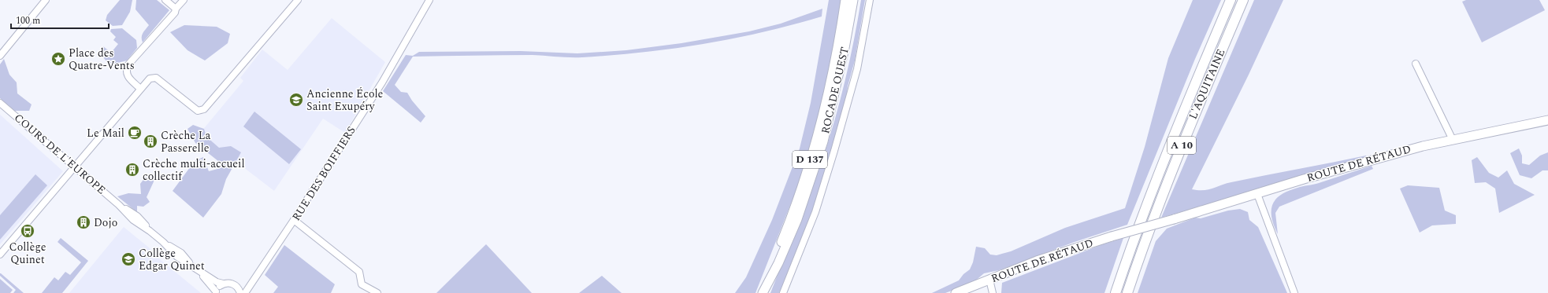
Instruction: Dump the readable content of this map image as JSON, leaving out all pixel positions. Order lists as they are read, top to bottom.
{
  "streets": {
    "highway": ["L'AQUITAINE", "A 10"],
    "main road": ["ROCADE OUEST", "D 137", "ROUTE DE RÉTAUD"],
    "street": ["COURS DE L'EUROPE", "RUE DES BOIFFIERS"]
  },
  "places": {
    "place": ["Place des Quatre-Vents"],
    "school or university": ["Ancienne École Saint Exupéry", "Collège Edgar Quinet"],
    "cafe": ["Le Mail"],
    "building": ["Crèche La Passerelle", "Crèche multi-accueil collectif", "Dojo"],
    "bus stop": ["Collège Quinet"]
  },
  "scale_bar": "100 m"
}
